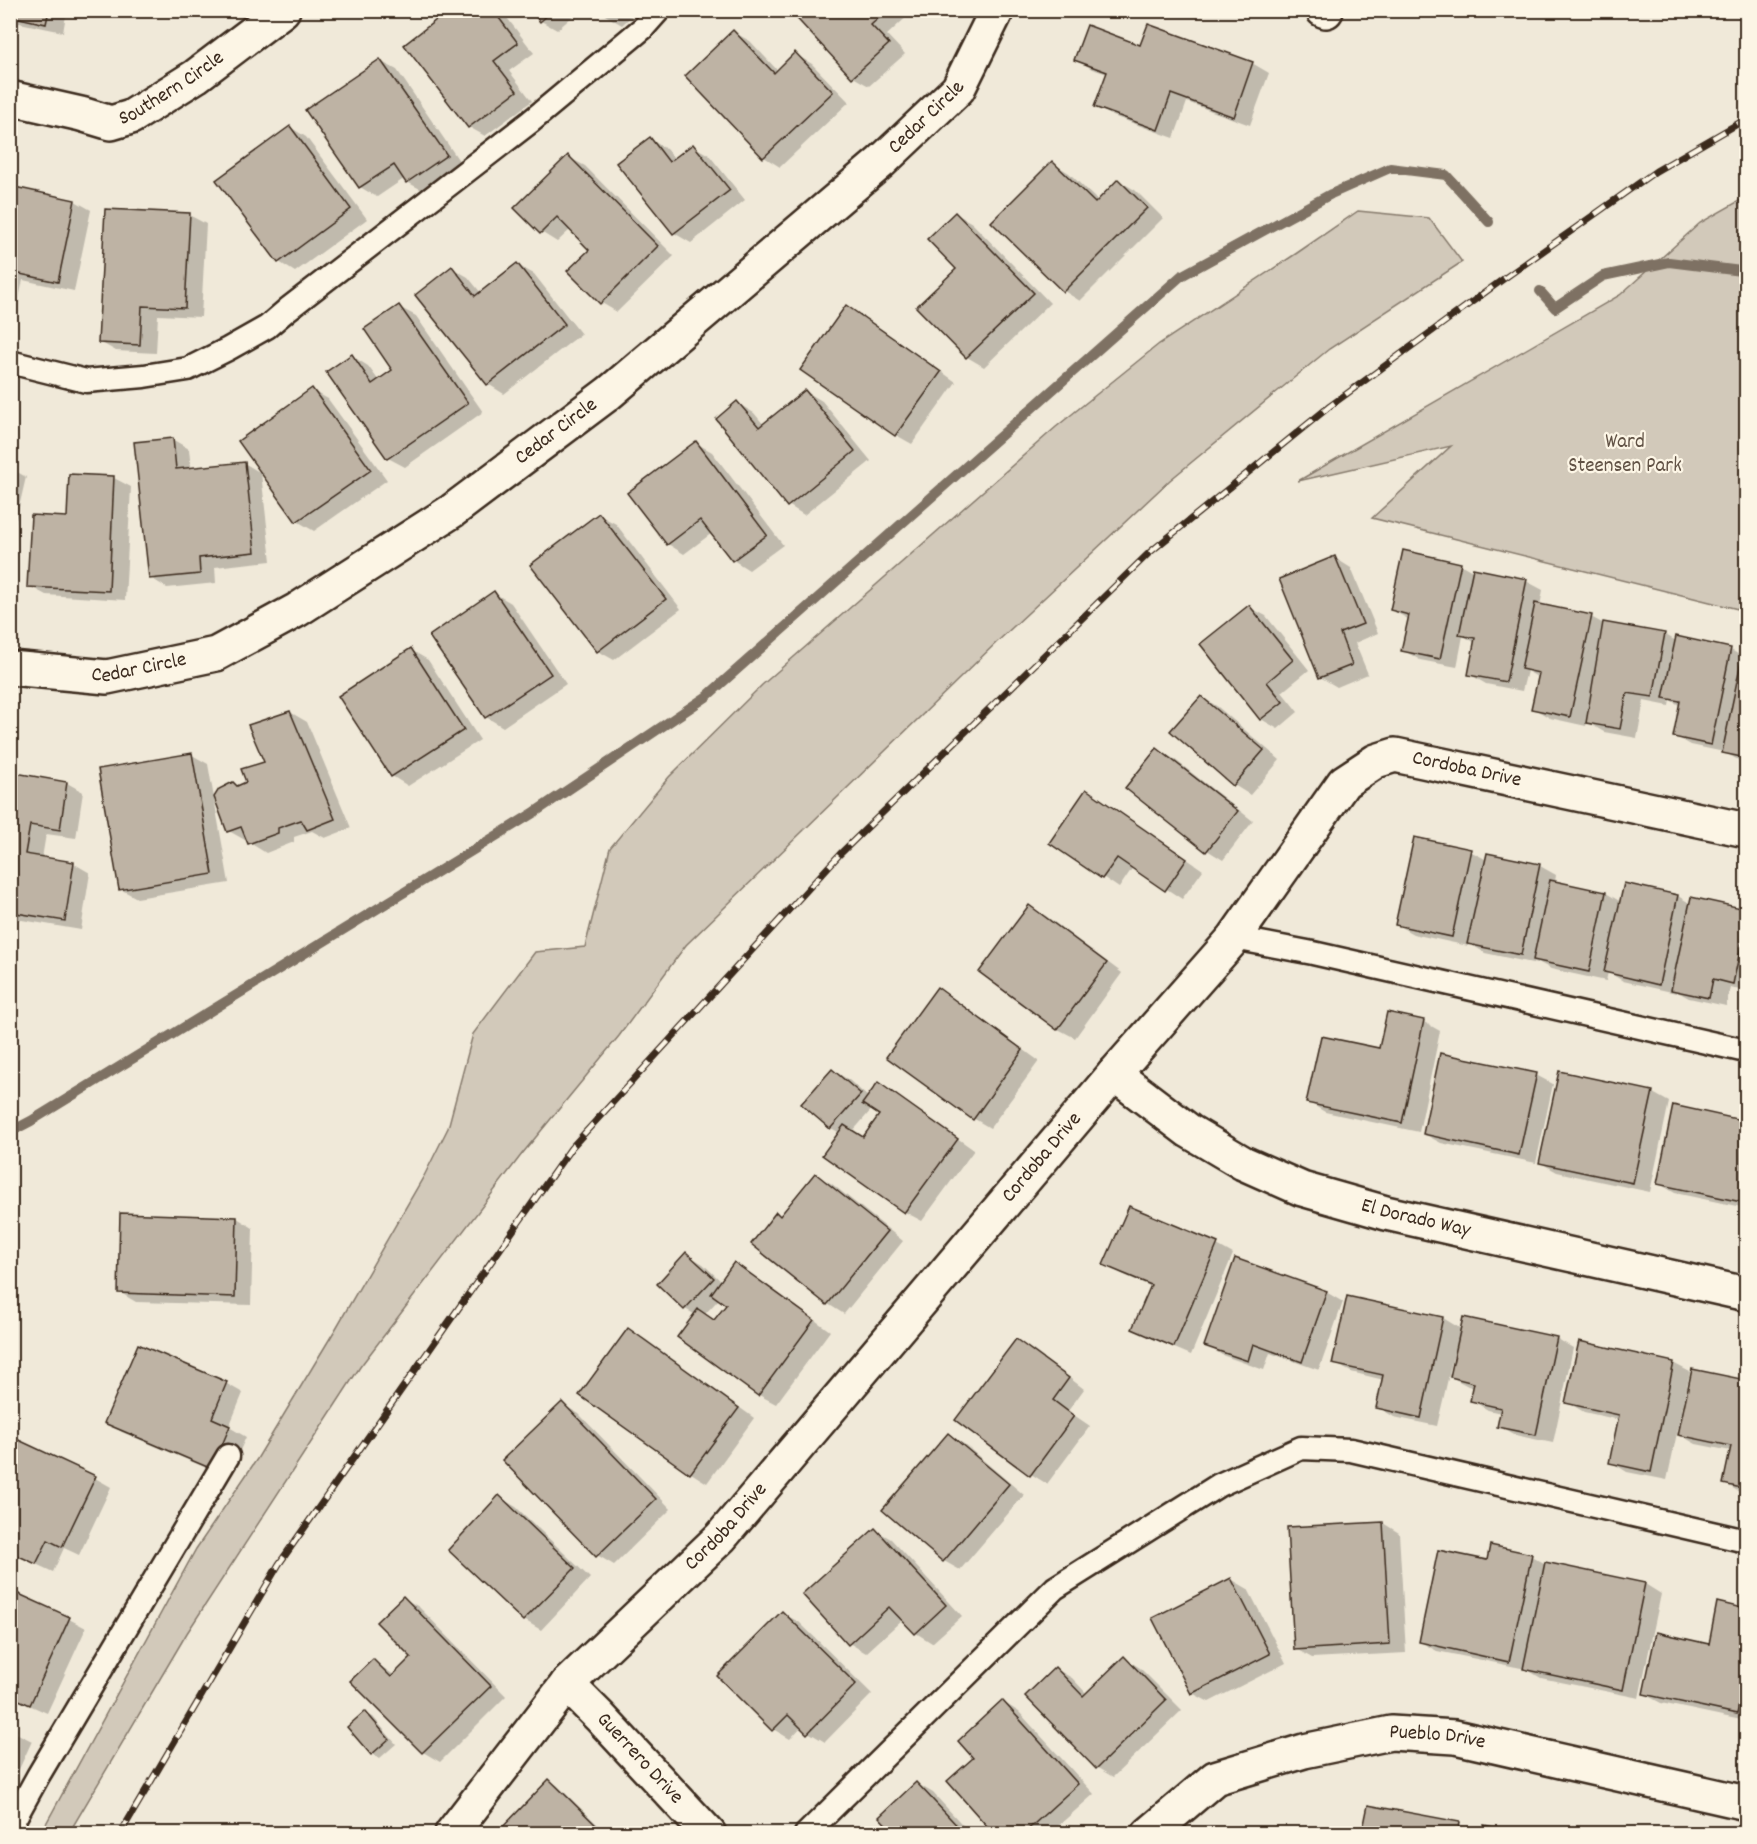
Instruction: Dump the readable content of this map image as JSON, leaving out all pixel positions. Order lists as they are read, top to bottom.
{
  "streets": {
    "street": [
      "Southern Circle",
      "Cedar Circle",
      "Cordoba Drive",
      "El Dorado Way",
      "Pueblo Drive",
      "Guerrero Drive"
    ]
  },
  "crossings": [
    ["Cordoba Drive", "El Dorado Way"],
    ["Cordoba Drive", "Guerrero Drive"]
  ],
  "parks": ["Ward Steensen Park"]
}
